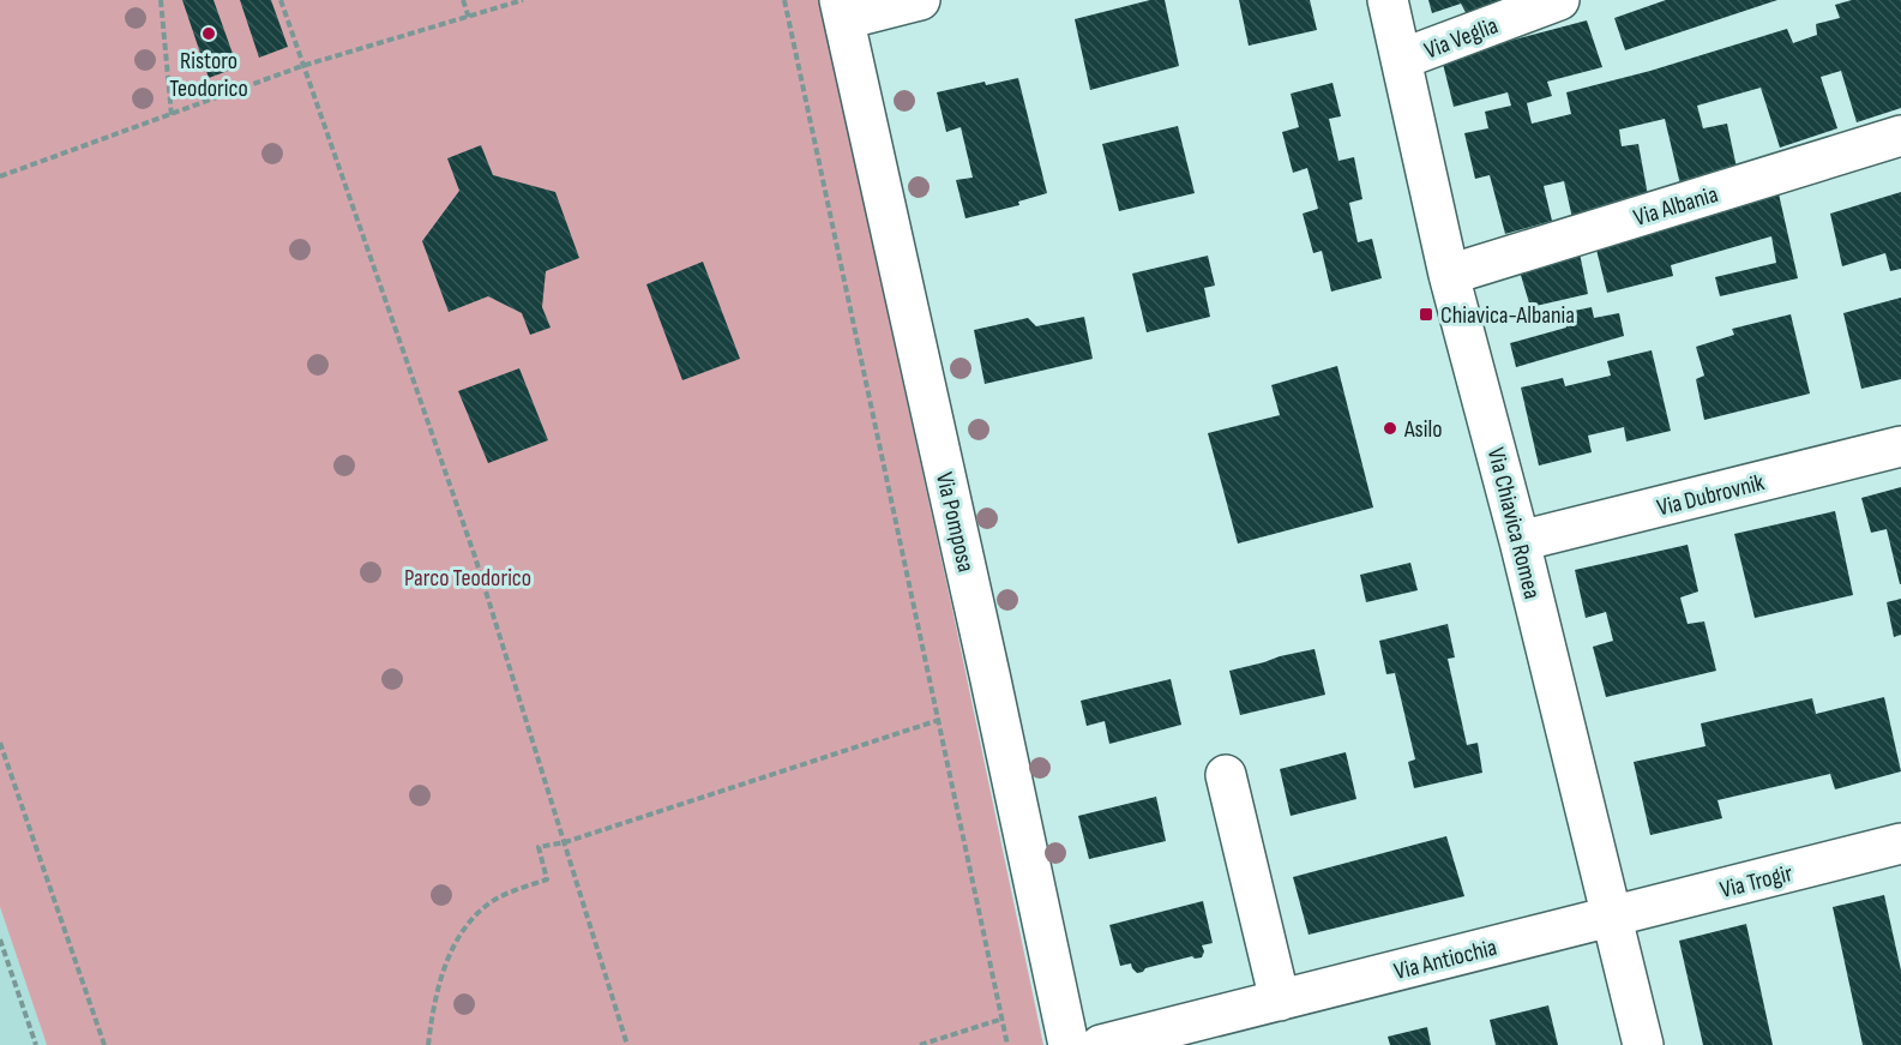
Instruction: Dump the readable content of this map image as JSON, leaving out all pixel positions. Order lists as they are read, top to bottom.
{
  "streets": {
    "street": [
      "Via Veglia",
      "Via Albania",
      "Via Dubrovnik",
      "Via Pomposa",
      "Via Chiavica Romea",
      "Via Trogir",
      "Via Antiochia"
    ]
  },
  "crossings": [
    ["Via Veglia", "Via Chiavica Romea"],
    ["Via Albania", "Via Chiavica Romea"],
    ["Via Dubrovnik", "Via Chiavica Romea"],
    ["Via Chiavica Romea", "Via Trogir"],
    ["Via Chiavica Romea", "Via Antiochia"],
    ["Via Trogir", "Via Antiochia"]
  ],
  "parks": ["Parco Teodorico"],
  "places": {
    "other": ["Ristoro Teodorico", "Asilo"],
    "transit": ["Chiavica-Albania"]
  }
}
